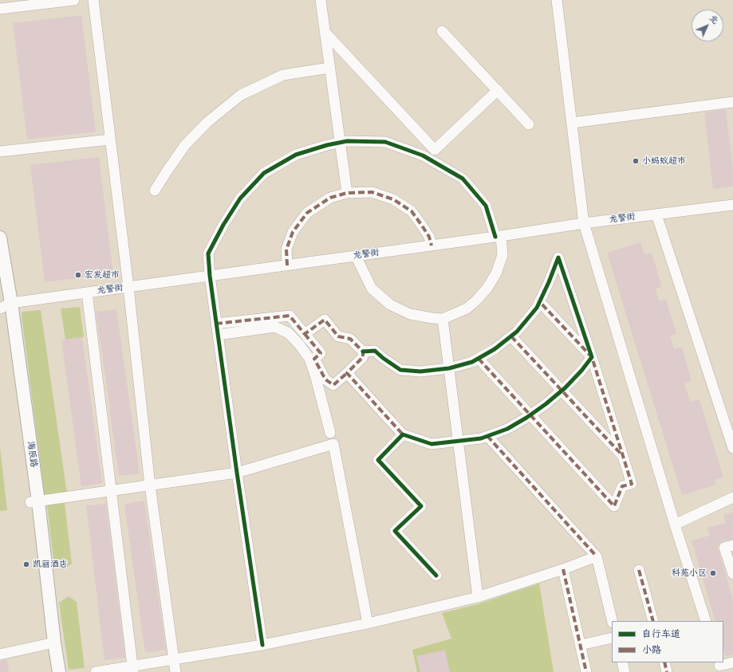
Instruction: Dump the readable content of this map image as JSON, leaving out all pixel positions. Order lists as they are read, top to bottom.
{
  "streets": {
    "main road": ["海辰路"],
    "street": ["龙警街"]
  },
  "crossings": [
    ["龙警街", "海辰路"]
  ],
  "places": [
    "小蚂蚁超市",
    "宏发超市",
    "凯丽酒店",
    "科苑小区"
  ],
  "legend": ["自行车道", "小路"],
  "north": "top right"
}
